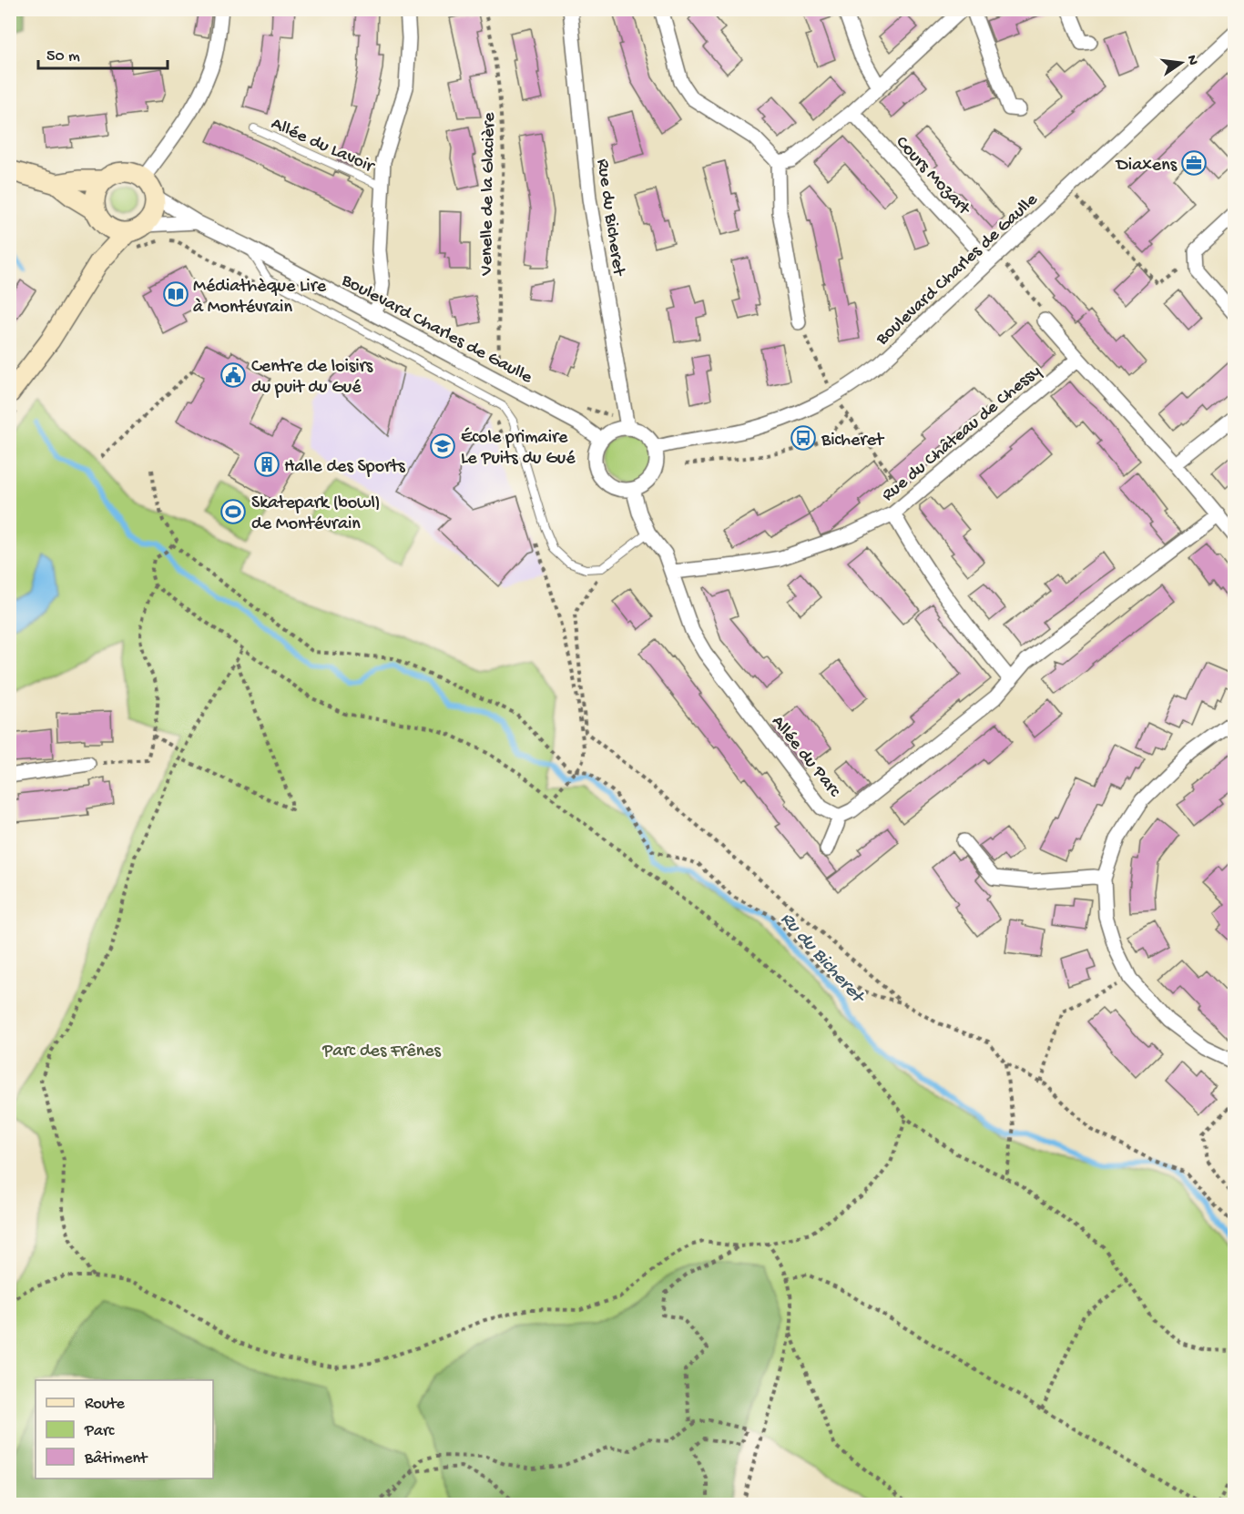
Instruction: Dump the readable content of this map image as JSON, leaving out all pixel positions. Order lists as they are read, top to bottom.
{
  "streets": {
    "street": [
      "Cours Mozart",
      "Rue du Bicheret",
      "Boulevard Charles de Gaulle",
      "Rue du Château de Chessy",
      "Allée du Parc"
    ],
    "lane": ["Allée du Lavoir"],
    "path": ["Venelle de la Glacière"]
  },
  "crossings": [
    ["Cours Mozart", "Boulevard Charles de Gaulle"],
    ["Venelle de la Glacière", "Boulevard Charles de Gaulle"],
    ["Rue du Bicheret", "Boulevard Charles de Gaulle"],
    ["Rue du Bicheret", "Allée du Parc"],
    ["Boulevard Charles de Gaulle", "Allée du Parc"],
    ["Rue du Château de Chessy", "Allée du Parc"]
  ],
  "water": ["Ru du Bicheret"],
  "parks": ["Parc des Frênes"],
  "places": {
    "office": ["Diaxens"],
    "library": ["Médiathèque Lire à Montévrain"],
    "public building": ["Centre de loisirs du puit du Gué"],
    "bus stop": ["Bicheret"],
    "school or university": ["École primaire Le Puits du Gué"],
    "building": ["Halle des Sports"],
    "sports": ["Skatepark (bowl) de Montévrain"]
  },
  "legend": ["Route", "Parc", "Bâtiment"],
  "scale_bar": "50 m",
  "north": "right"
}
